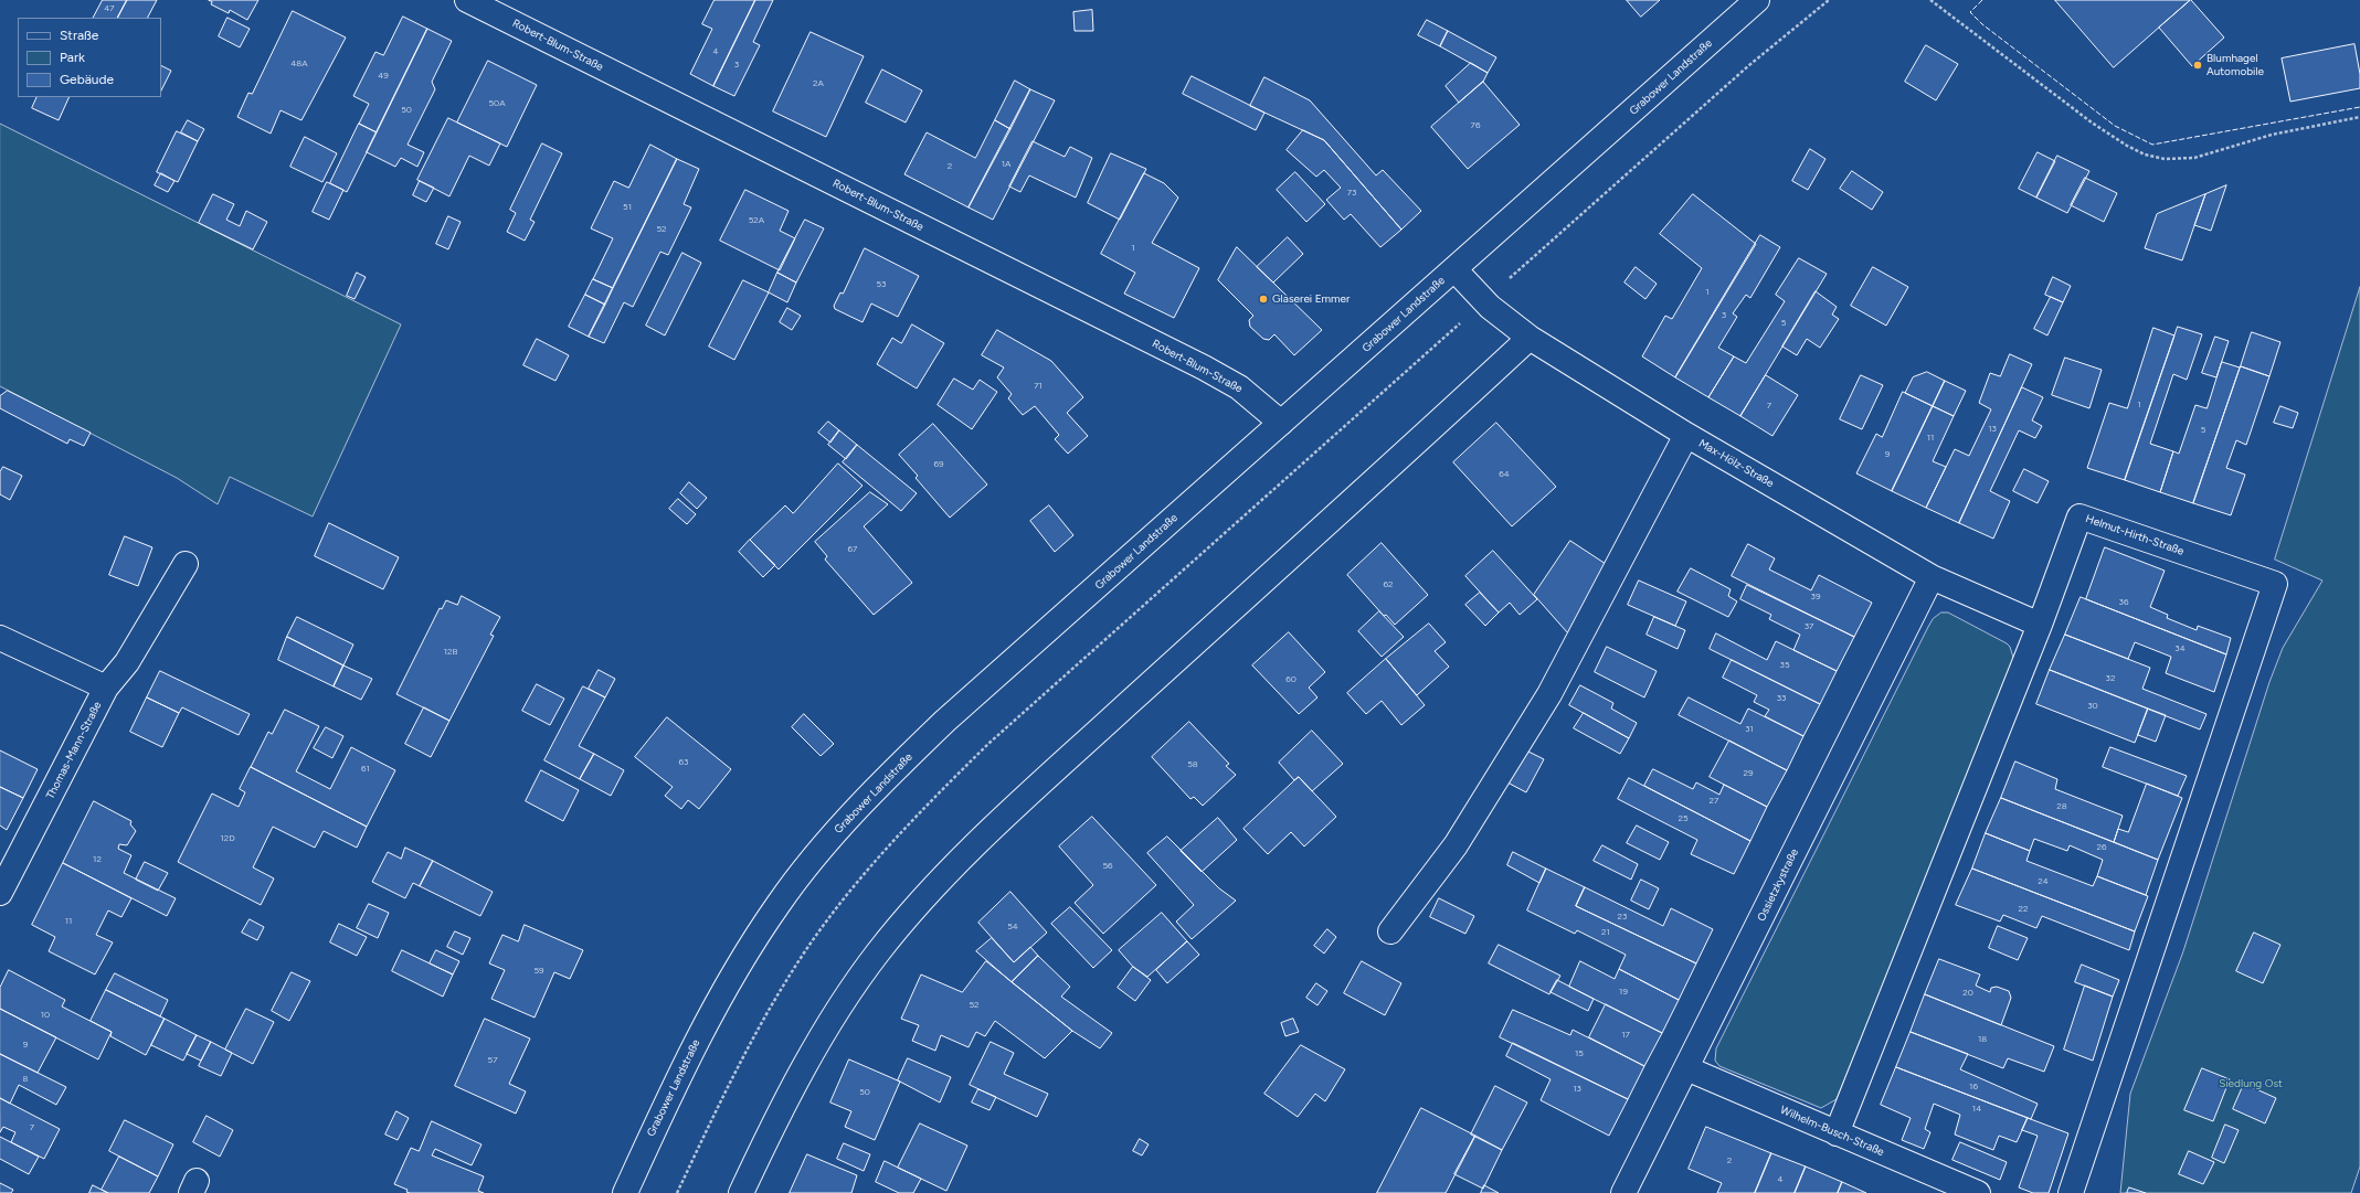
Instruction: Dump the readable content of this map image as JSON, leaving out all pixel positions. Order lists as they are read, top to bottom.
{
  "streets": {
    "street": [
      "Robert-Blum-Straße",
      "Grabower Landstraße",
      "Max-Hölz-Straße",
      "Helmut-Hirth-Straße",
      "Thomas-Mann-Straße",
      "Ossietzkystraße",
      "Wilhelm-Busch-Straße"
    ]
  },
  "crossings": [
    ["Robert-Blum-Straße", "Grabower Landstraße"],
    ["Grabower Landstraße", "Max-Hölz-Straße"],
    ["Max-Hölz-Straße", "Helmut-Hirth-Straße"],
    ["Max-Hölz-Straße", "Ossietzkystraße"],
    ["Ossietzkystraße", "Wilhelm-Busch-Straße"]
  ],
  "parks": ["Siedlung Ost"],
  "places": ["Blumhagel Automobile", "Glaserei Emmer"],
  "house_numbers": [
    "47",
    "4",
    "48A",
    "3",
    "49",
    "2A",
    "50A",
    "50",
    "76",
    "1A",
    "2",
    "73",
    "51",
    "52A",
    "52",
    "1",
    "53",
    "1",
    "3",
    "5",
    "71",
    "1",
    "7",
    "13",
    "5",
    "11",
    "9",
    "69",
    "64",
    "67",
    "62",
    "39",
    "36",
    "37",
    "34",
    "12B",
    "35",
    "32",
    "60",
    "33",
    "30",
    "31",
    "63",
    "58",
    "61",
    "29",
    "27",
    "28",
    "25",
    "12D",
    "26",
    "12",
    "56",
    "24",
    "22",
    "23",
    "11",
    "54",
    "21",
    "59",
    "19",
    "20",
    "52",
    "10",
    "17",
    "18",
    "9",
    "15",
    "57",
    "8",
    "16",
    "13",
    "50",
    "14",
    "7",
    "2",
    "4"
  ],
  "legend": ["Straße", "Park", "Gebäude"]
}
